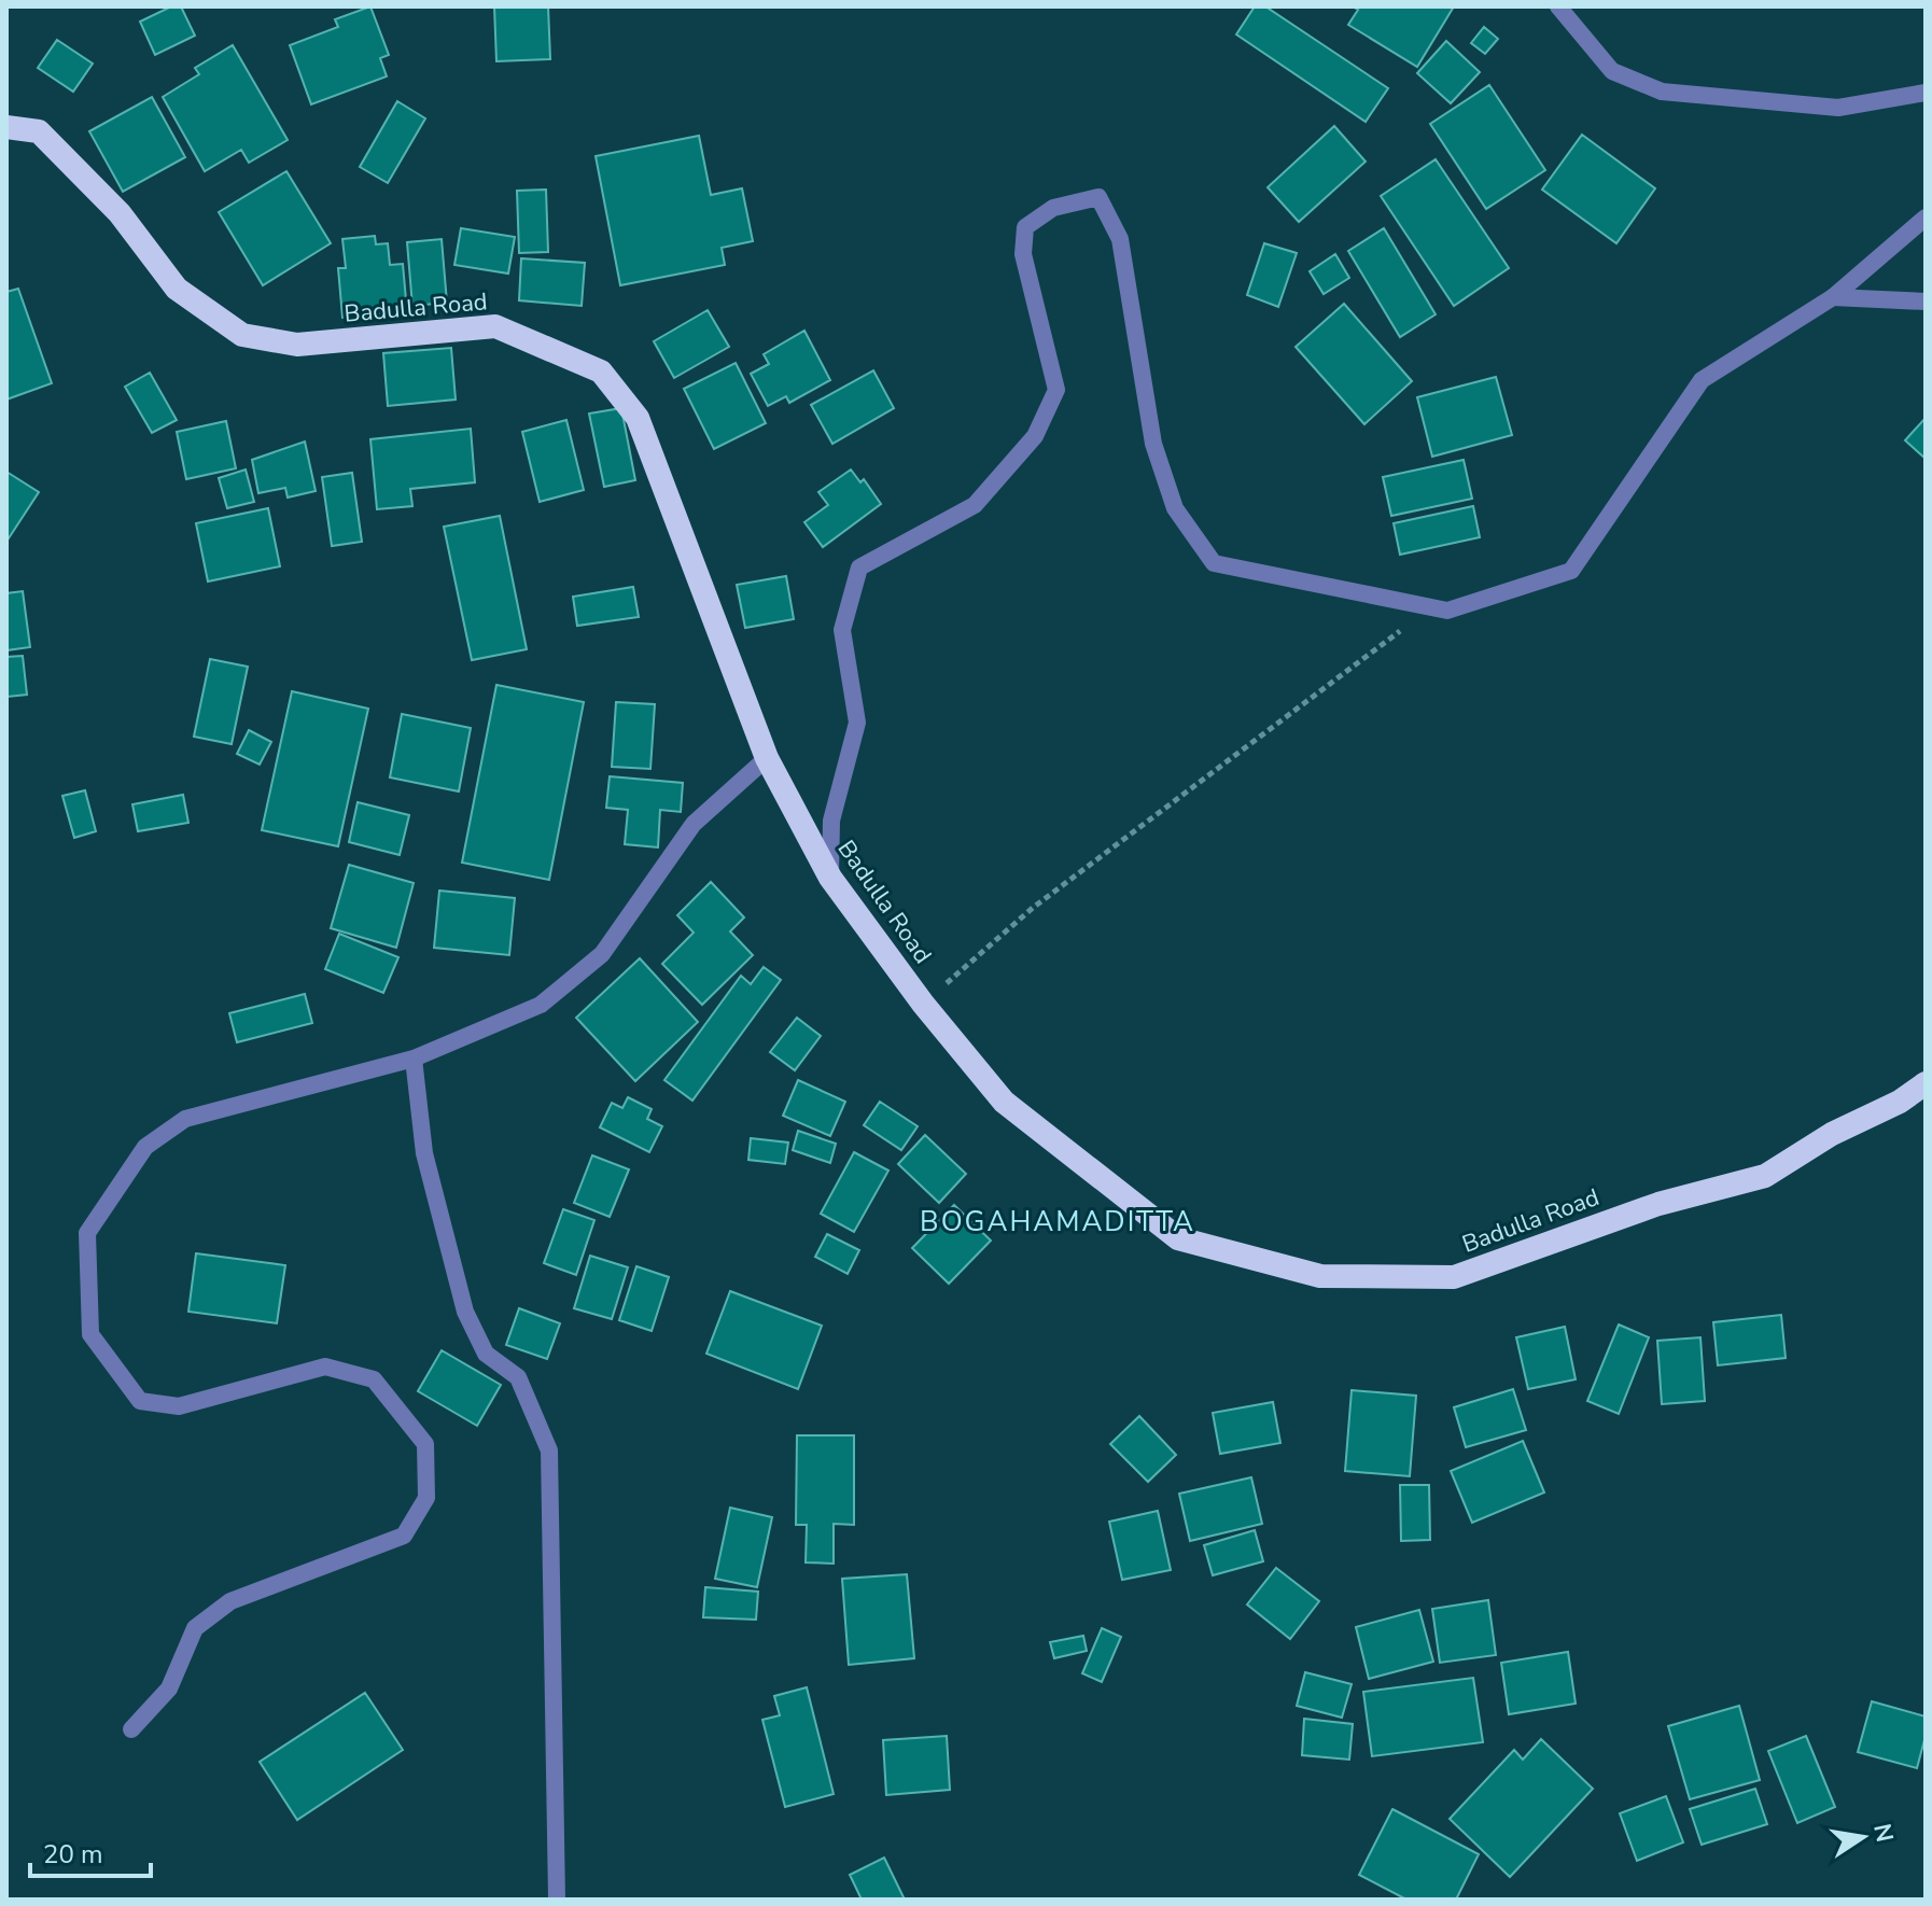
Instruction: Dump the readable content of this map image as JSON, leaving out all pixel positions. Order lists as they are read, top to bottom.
{
  "streets": {
    "highway": ["Badulla Road"]
  },
  "districts": ["BOGAHAMADITTA"],
  "scale_bar": "20 m",
  "north": "right"
}
